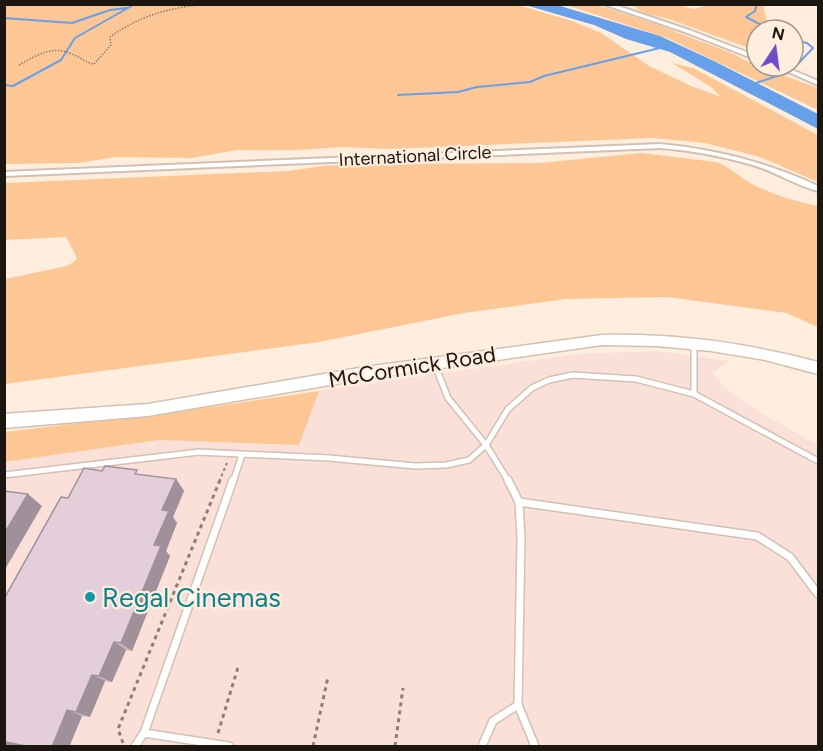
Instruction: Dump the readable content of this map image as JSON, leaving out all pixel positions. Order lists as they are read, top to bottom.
{
  "streets": {
    "main road": ["McCormick Road"],
    "street": ["International Circle"]
  },
  "places": ["Regal Cinemas"],
  "north": "top"
}
